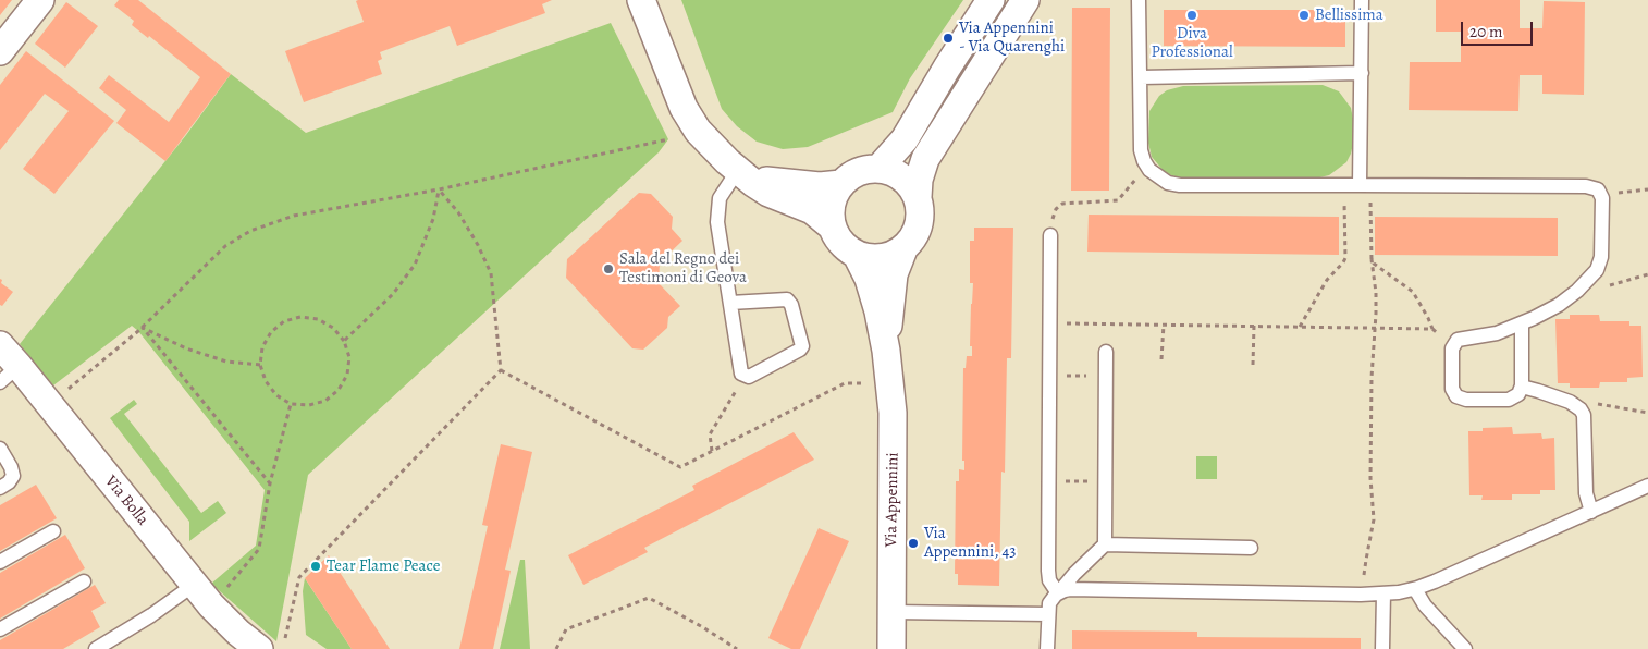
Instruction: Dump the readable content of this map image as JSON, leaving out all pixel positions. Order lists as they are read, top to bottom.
{
  "streets": {
    "street": ["Via Appennini", "Via Bolla"]
  },
  "places": [
    "Diva Professional",
    "Bellissima",
    "Via Appennini - Via Quarenghi",
    "Sala del Regno dei Testimoni di Geova",
    "Via Appennini, 43",
    "Tear Flame Peace"
  ],
  "scale_bar": "20 m"
}
